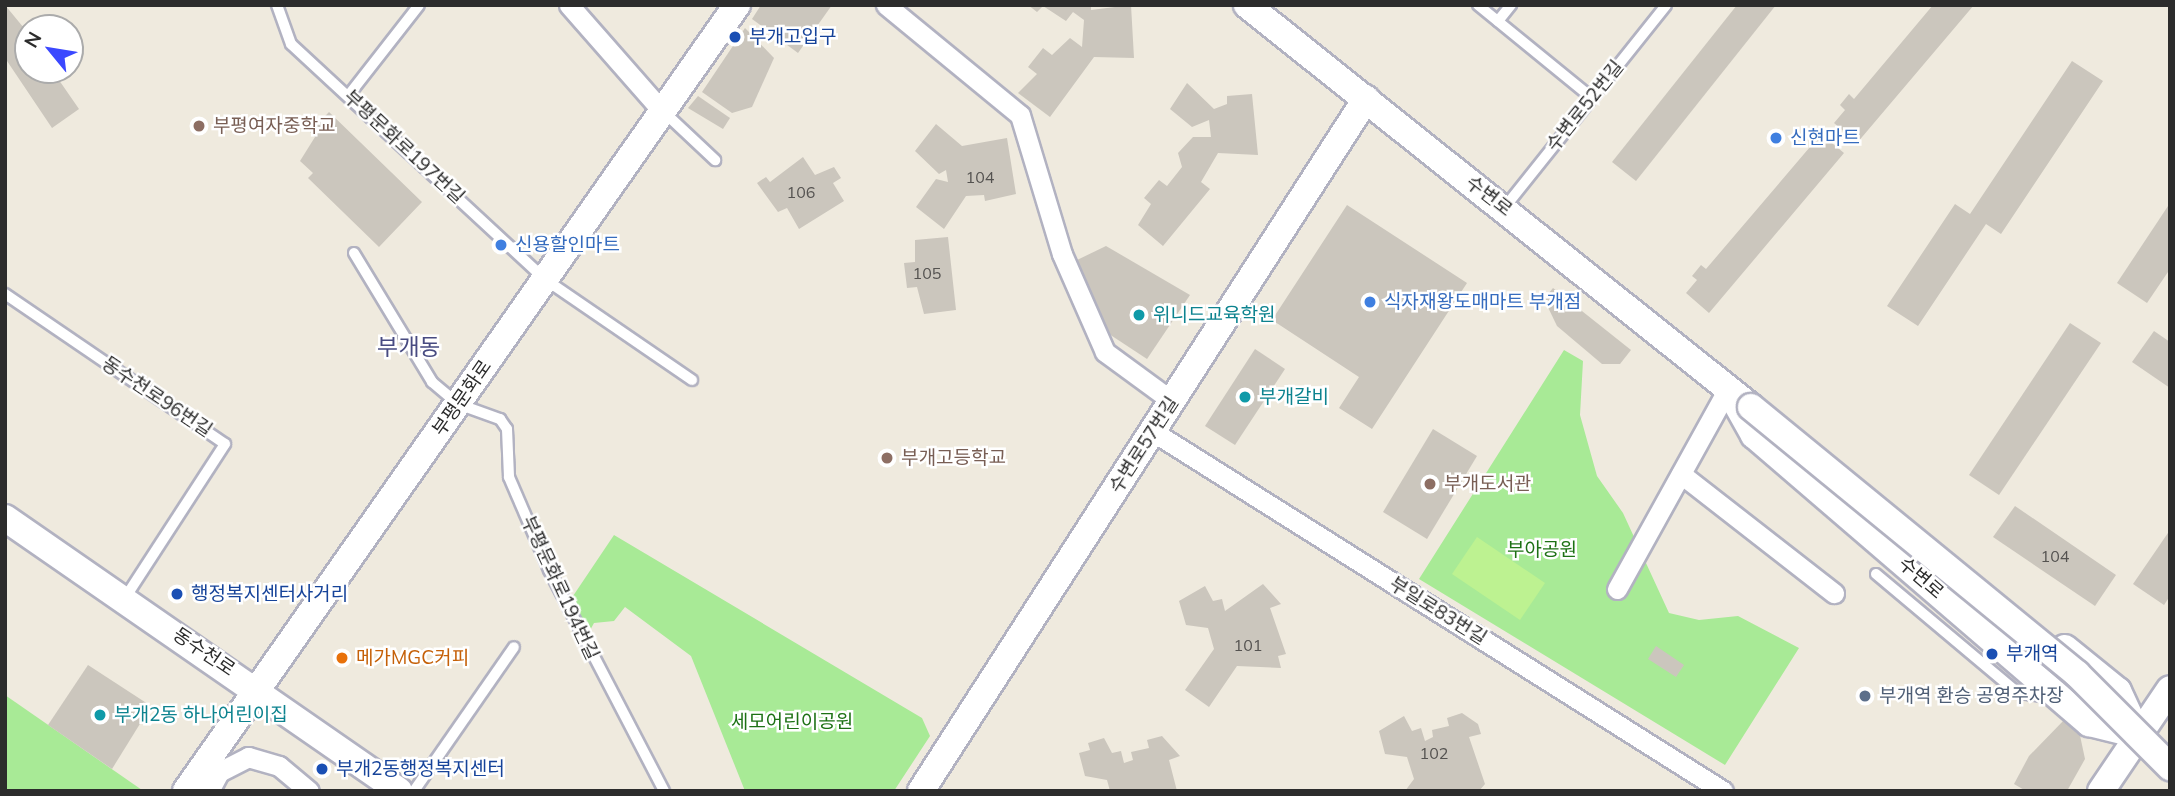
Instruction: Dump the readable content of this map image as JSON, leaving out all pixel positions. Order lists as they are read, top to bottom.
{
  "streets": {
    "street": [
      "수변로",
      "부평문화로",
      "수변로57번길",
      "부일로83번길",
      "동수천로"
    ],
    "lane": [
      "수변로52번길",
      "부평문화로197번길",
      "동수천로96번길",
      "부평문화로194번길"
    ]
  },
  "crossings": [
    ["수변로52번길", "수변로"],
    ["부평문화로197번길", "부평문화로"],
    ["수변로", "수변로57번길"],
    ["동수천로96번길", "동수천로"],
    ["부평문화로", "부평문화로194번길"],
    ["부평문화로", "동수천로"],
    ["수변로57번길", "부일로83번길"]
  ],
  "districts": ["부개동"],
  "parks": ["부아공원", "세모어린이공원"],
  "places": [
    "부개고입구",
    "부평여자중학교",
    "신현마트",
    "신용할인마트",
    "식자재왕도매마트 부개점",
    "위니드교육학원",
    "부개갈비",
    "부개고등학교",
    "부개도서관",
    "행정복지센터사거리",
    "부개역",
    "메가MGC커피",
    "부개역 환승 공영주차장",
    "부개2동 하나어린이집",
    "부개2동행정복지센터"
  ],
  "house_numbers": [
    "104",
    "106",
    "105",
    "104",
    "101",
    "102"
  ],
  "north": "top left"
}
